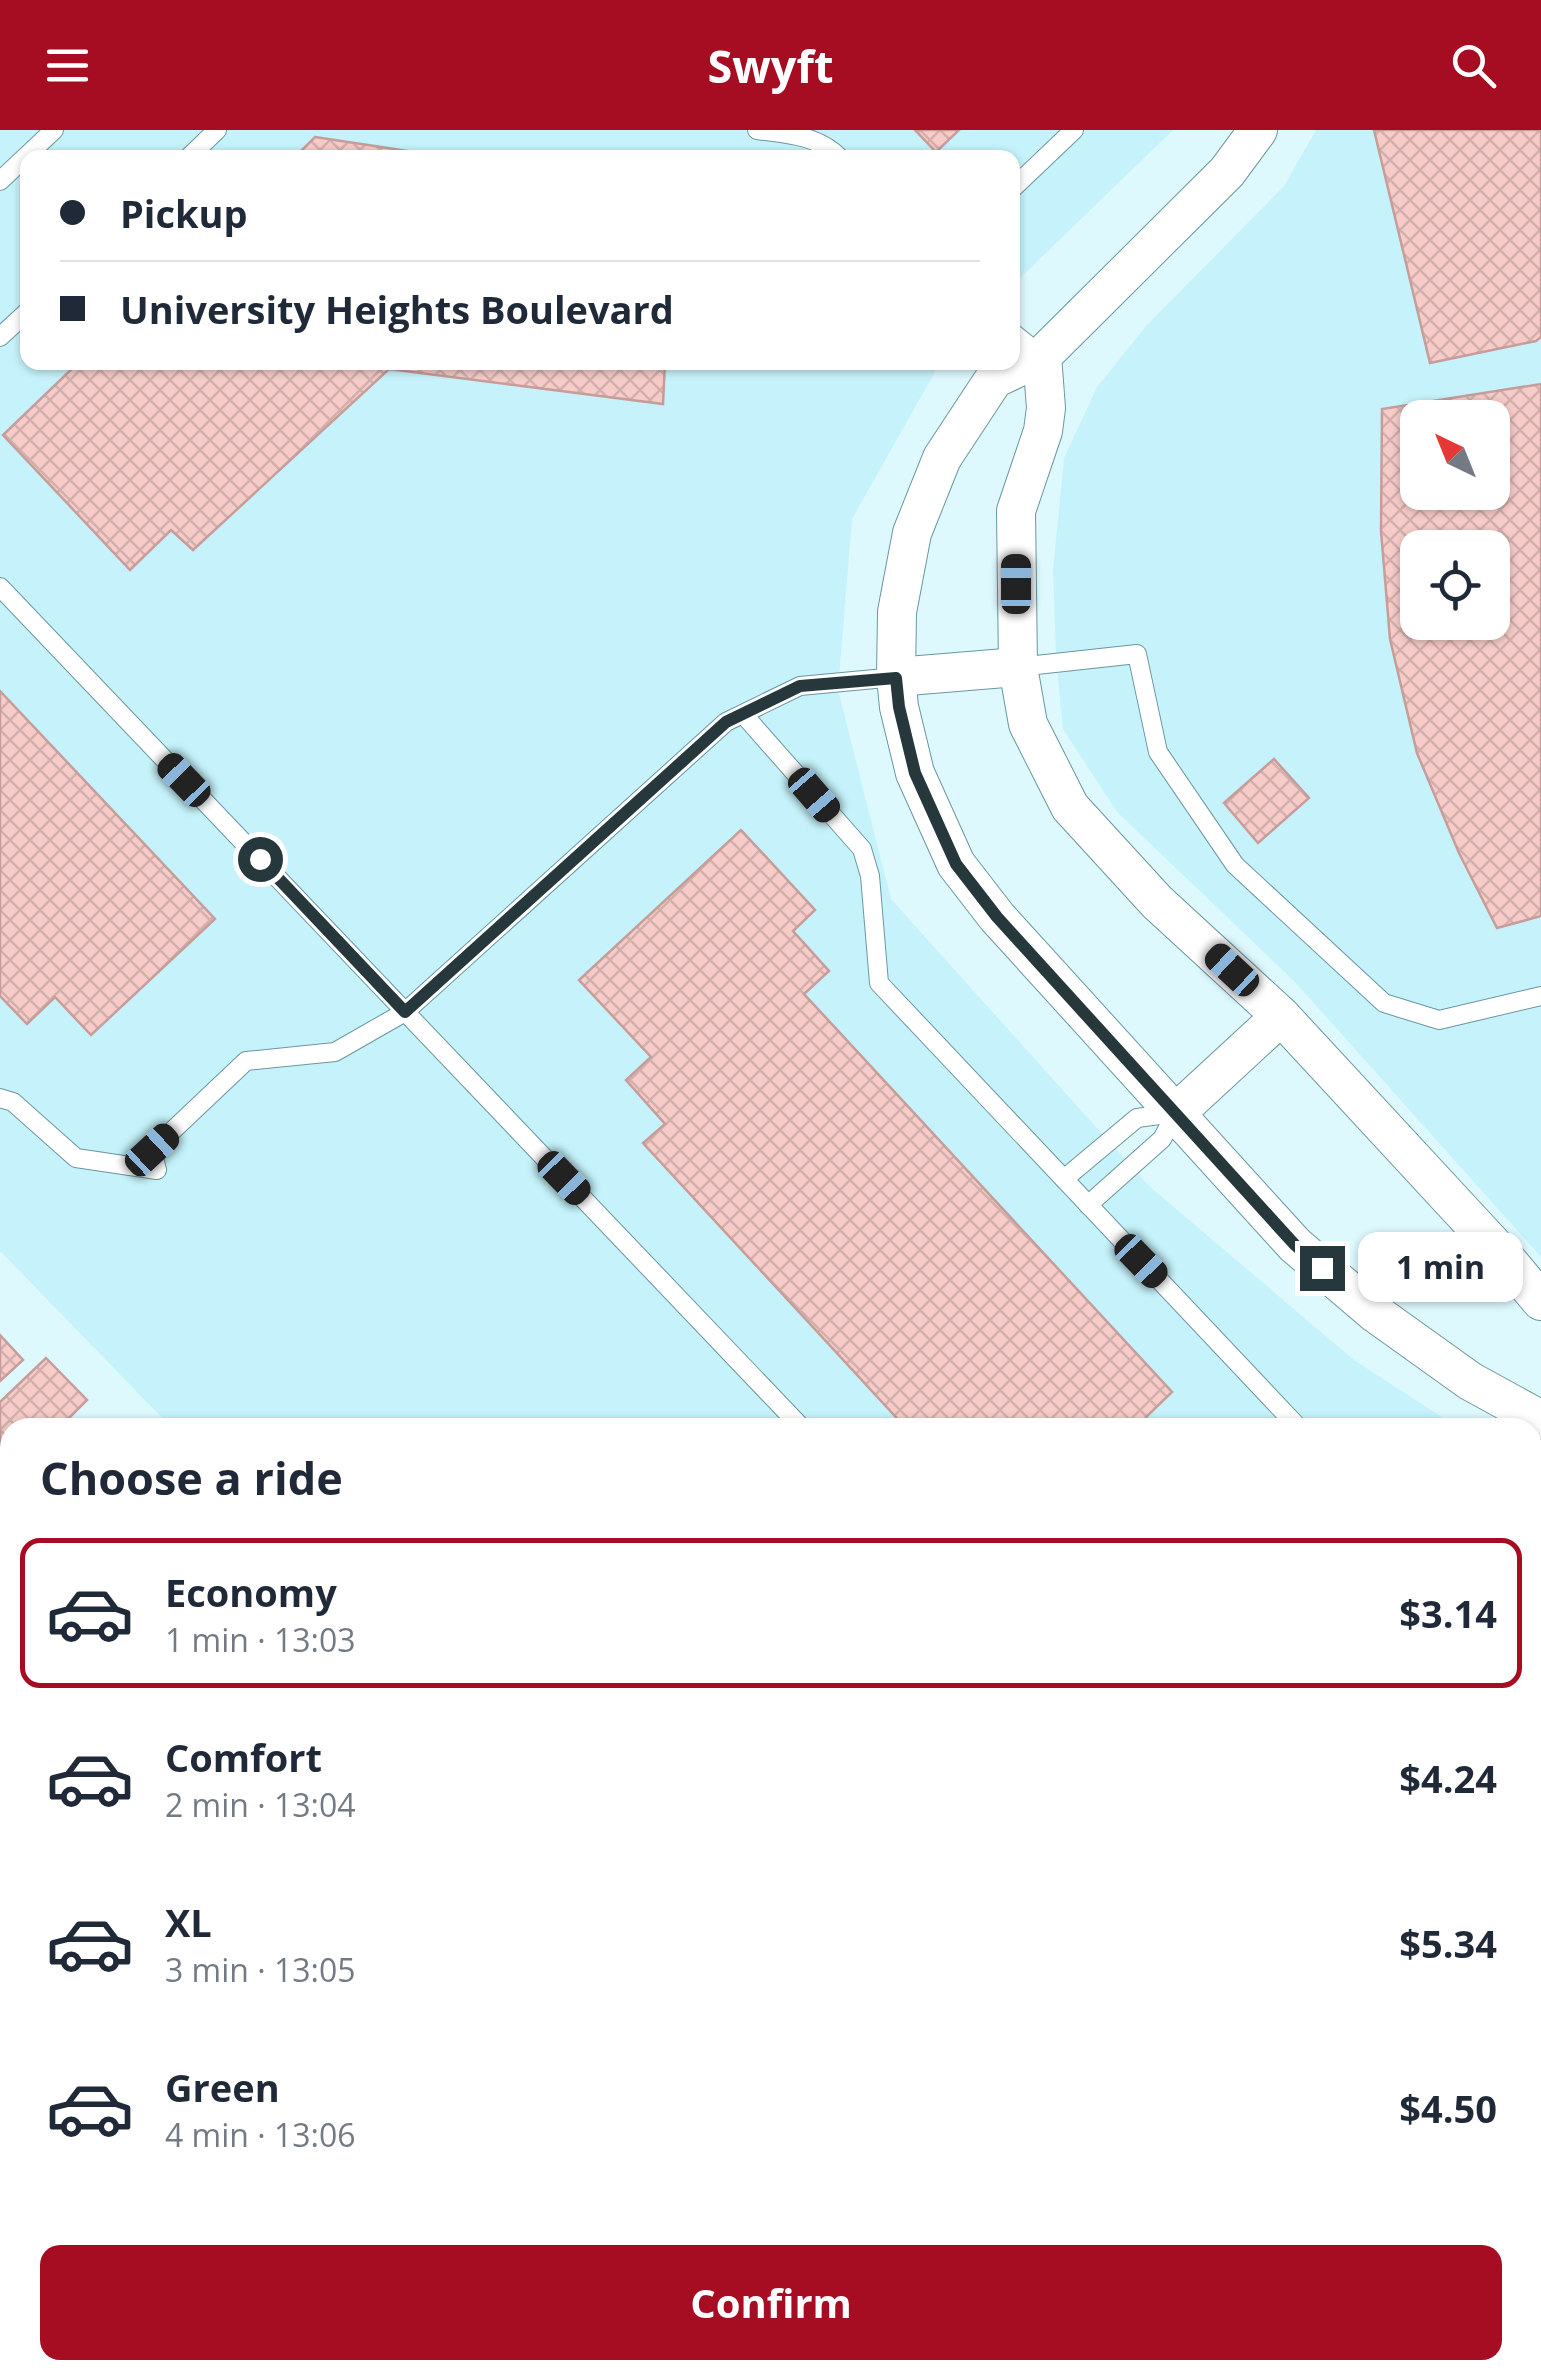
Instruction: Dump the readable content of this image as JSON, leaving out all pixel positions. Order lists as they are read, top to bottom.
{
  "north": "top left",
  "page": {
    "header": "Swyft",
    "banner": ["Pickup", "University Heights Boulevard"],
    "bubble": "1 min",
    "heading": "Choose a ride",
    "list": [
      {
        "name": "Economy",
        "note": "1 min · 13:03",
        "value": "$3.14"
      },
      {
        "name": "Comfort",
        "note": "2 min · 13:04",
        "value": "$4.24"
      },
      {
        "name": "XL",
        "note": "3 min · 13:05",
        "value": "$5.34"
      },
      {
        "name": "Green",
        "note": "4 min · 13:06",
        "value": "$4.50"
      }
    ],
    "buttons": "Confirm"
  }
}
